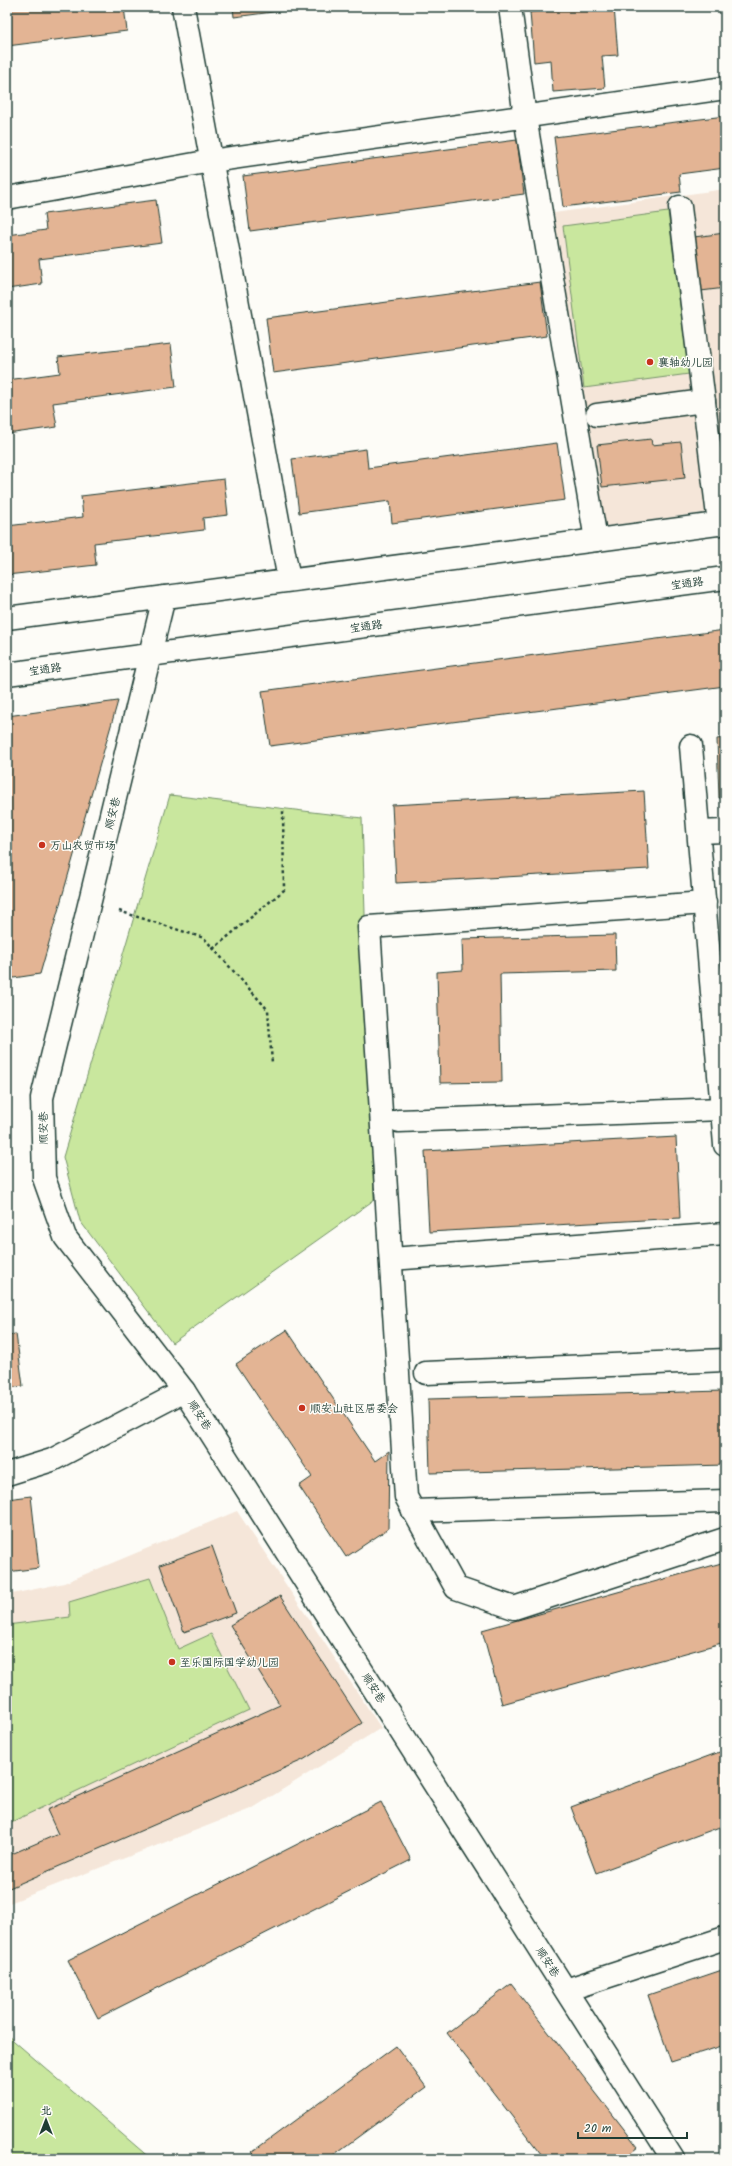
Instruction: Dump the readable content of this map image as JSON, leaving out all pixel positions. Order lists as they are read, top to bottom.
{
  "streets": {
    "street": ["宝通路", "顺安巷"]
  },
  "crossings": [
    ["宝通路", "顺安巷"]
  ],
  "places": [
    "襄轴幼儿园",
    "万山农贸市场",
    "顺安山社区居委会",
    "至乐国际国学幼儿园"
  ],
  "scale_bar": "20 m",
  "north": "top"
}
